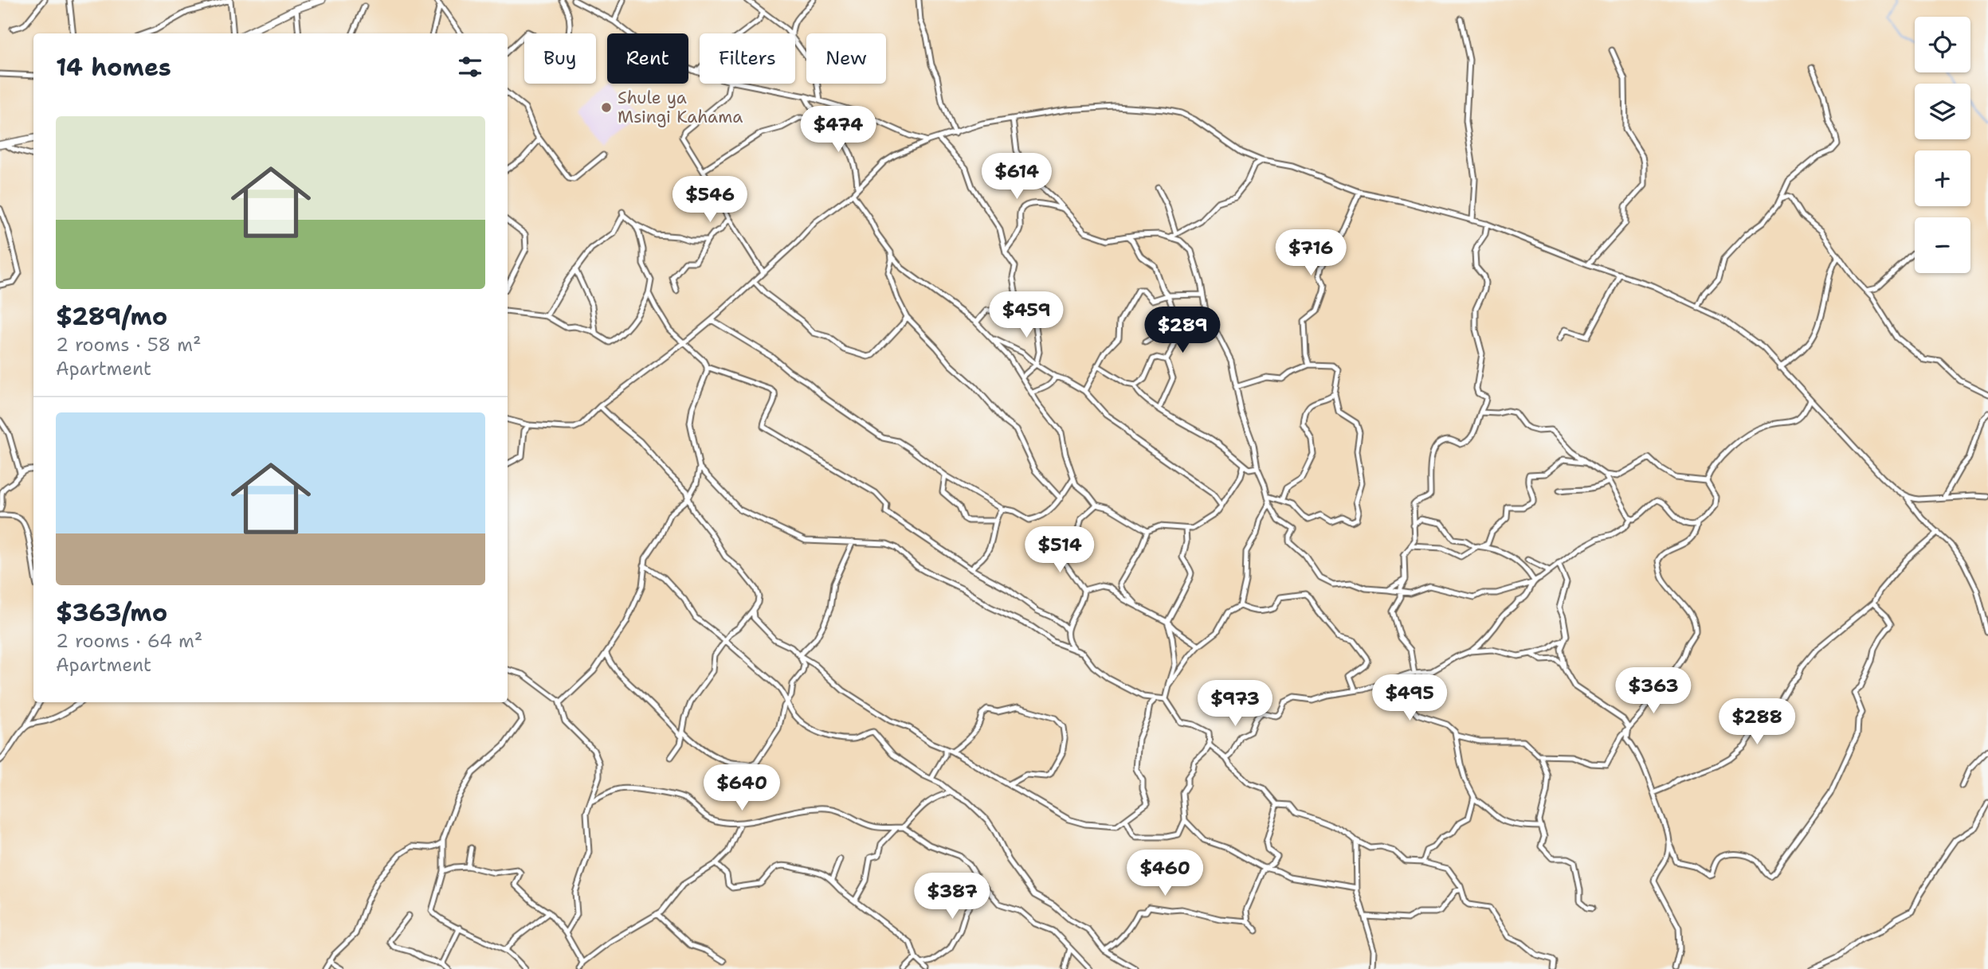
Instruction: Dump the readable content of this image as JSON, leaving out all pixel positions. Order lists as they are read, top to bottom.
{
  "places": ["Shule ya Msingi Kahama"],
  "page": {
    "map_buttons": ["+", "−"],
    "chip": [
      "Buy",
      "Rent",
      "Filters",
      "New"
    ],
    "heading": "14 homes",
    "list": [
      {
        "name": "$289/mo",
        "note": "2 rooms · 58 m² · Apartment"
      },
      {
        "name": "$363/mo",
        "note": "2 rooms · 64 m² · Apartment"
      }
    ],
    "price": [
      "$474",
      "$614",
      "$546",
      "$716",
      "$459",
      "$289",
      "$514",
      "$363",
      "$495",
      "$973",
      "$288",
      "$640",
      "$460",
      "$387"
    ]
  }
}
